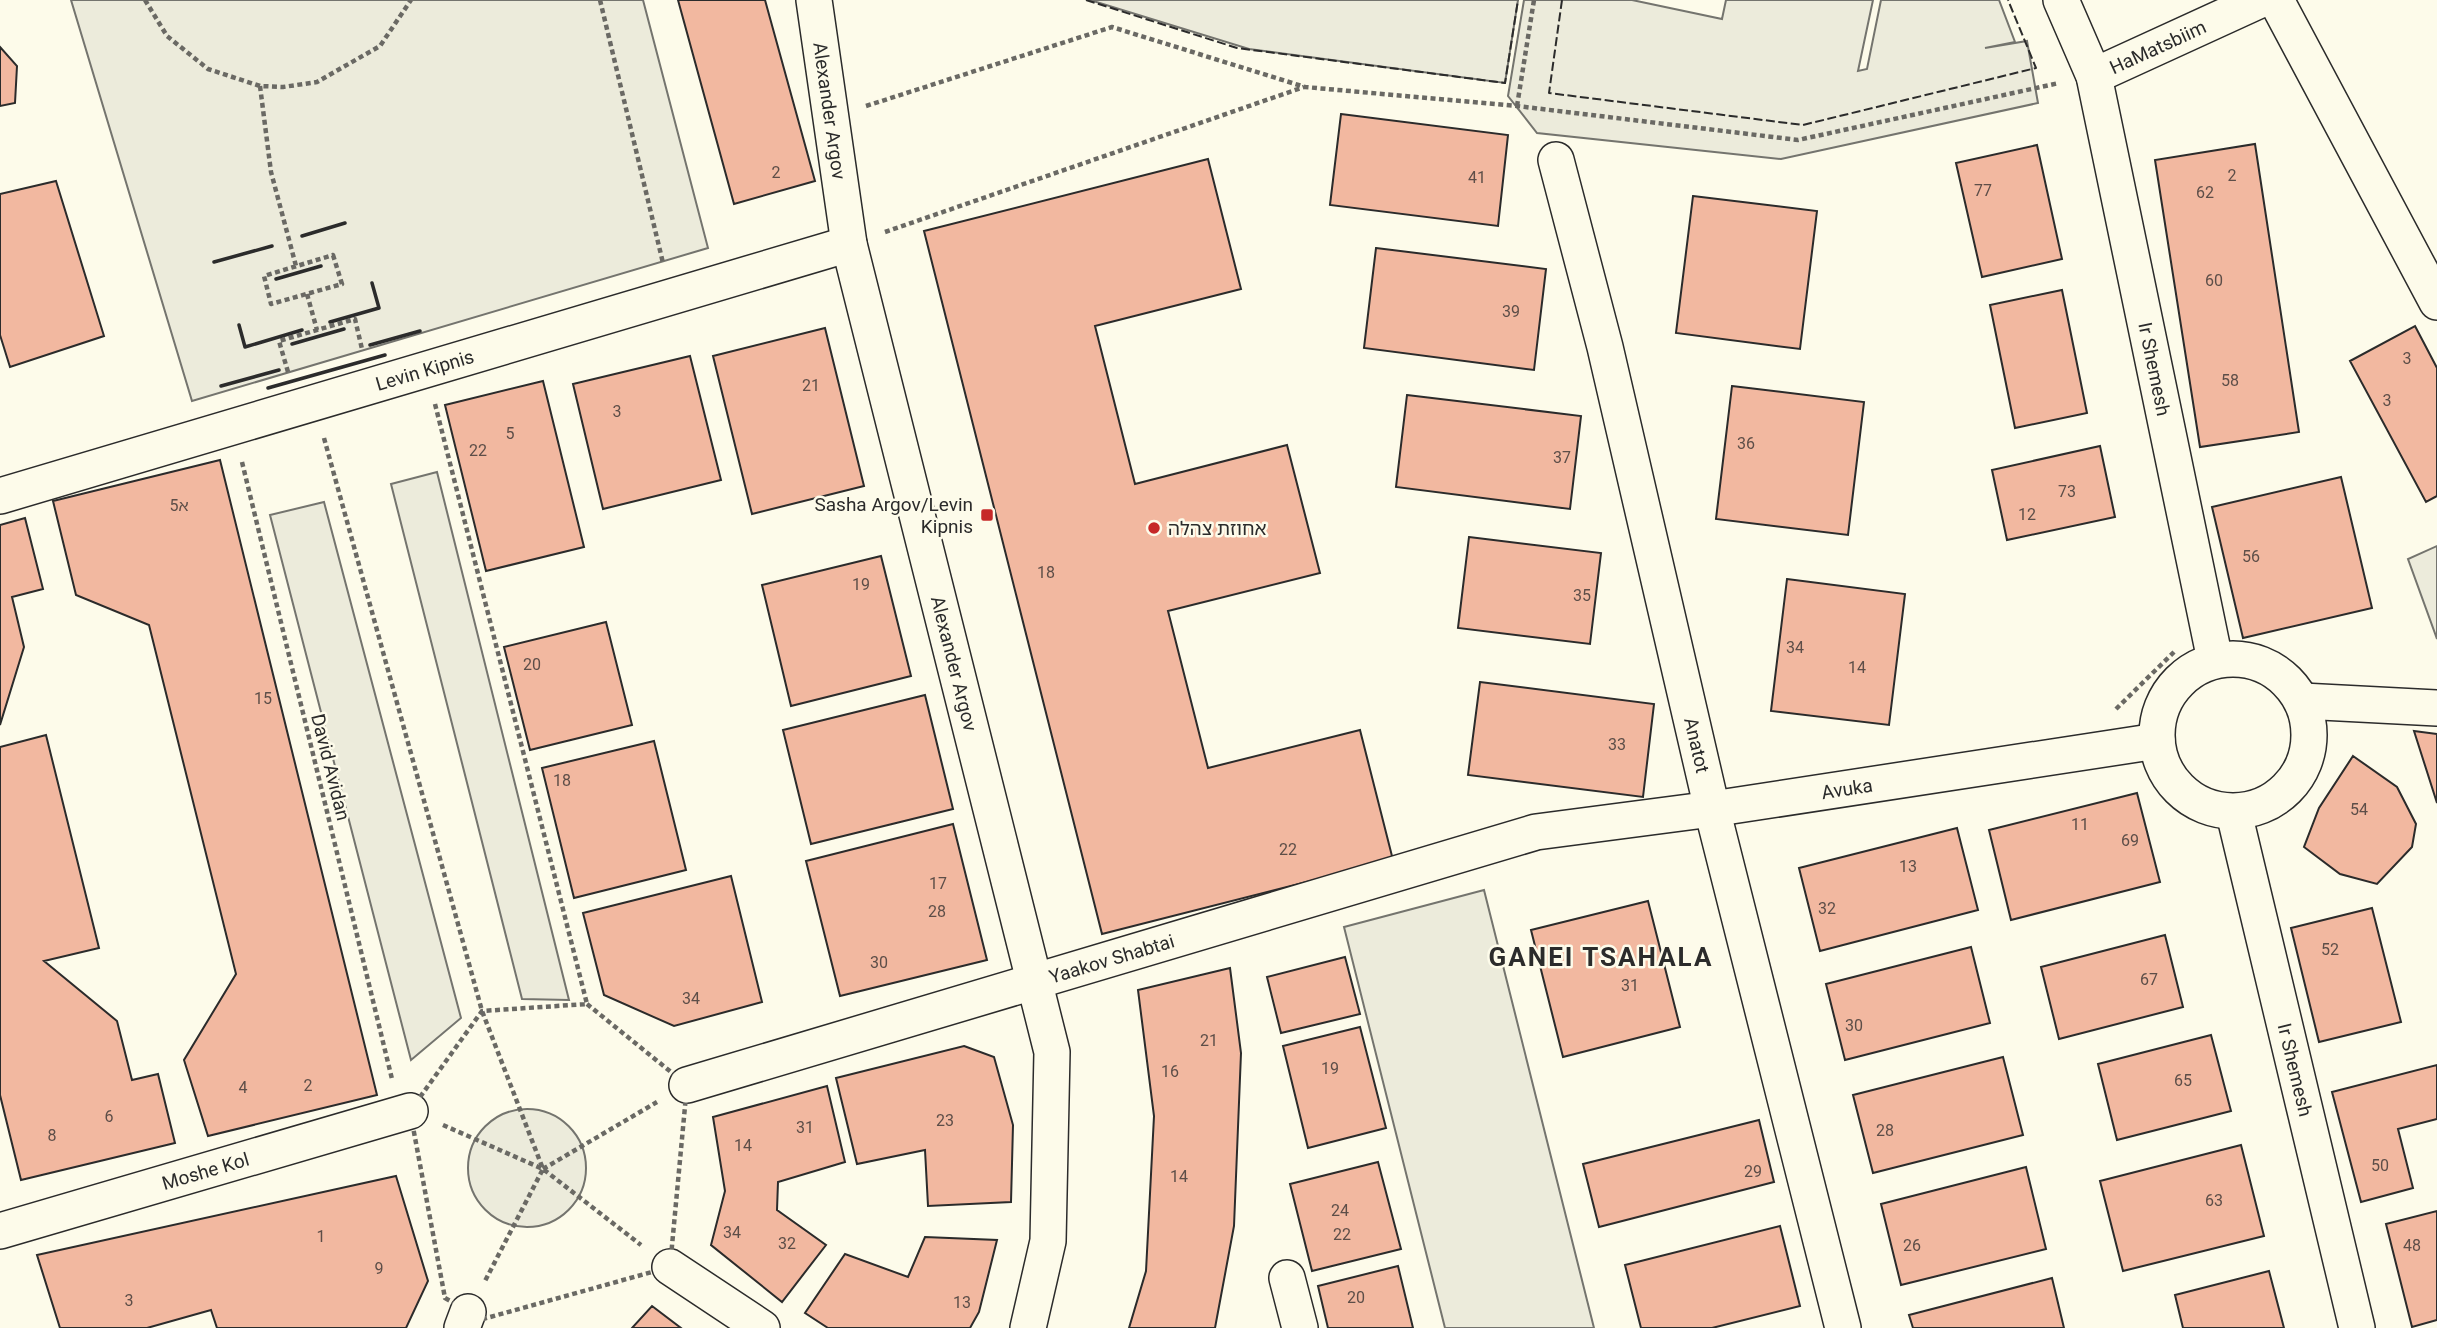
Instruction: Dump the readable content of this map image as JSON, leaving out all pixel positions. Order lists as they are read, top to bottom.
{
  "streets": {
    "street": [
      "HaMatsbiim",
      "Alexander Argov",
      "Ir Shemesh",
      "Levin Kipnis",
      "Anatot",
      "Avuka",
      "Yaakov Shabtai",
      "Moshe Kol"
    ],
    "path": ["David Avidan"]
  },
  "crossings": [
    ["HaMatsbiim", "Ir Shemesh"],
    ["Alexander Argov", "Levin Kipnis"],
    ["Alexander Argov", "Yaakov Shabtai"],
    ["Ir Shemesh", "Avuka"],
    ["Levin Kipnis", "David Avidan"],
    ["Anatot", "Avuka"],
    ["David Avidan", "Moshe Kol"],
    ["Avuka", "Yaakov Shabtai"]
  ],
  "districts": ["GANEI TSAHALA"],
  "places": {
    "transit": ["Sasha Argov/Levin Kipnis"],
    "other": ["אחוזת צהלה"]
  },
  "house_numbers": [
    "2",
    "2",
    "41",
    "77",
    "62",
    "60",
    "39",
    "3",
    "58",
    "21",
    "3",
    "3",
    "5",
    "36",
    "22",
    "37",
    "73",
    "5א",
    "12",
    "56",
    "18",
    "19",
    "35",
    "34",
    "20",
    "14",
    "15",
    "33",
    "18",
    "54",
    "11",
    "69",
    "22",
    "13",
    "17",
    "32",
    "28",
    "52",
    "30",
    "67",
    "31",
    "34",
    "30",
    "21",
    "19",
    "16",
    "65",
    "2",
    "4",
    "6",
    "23",
    "31",
    "28",
    "8",
    "14",
    "50",
    "29",
    "14",
    "63",
    "24",
    "34",
    "22",
    "1",
    "32",
    "26",
    "48",
    "9",
    "20",
    "3",
    "13"
  ]
}
